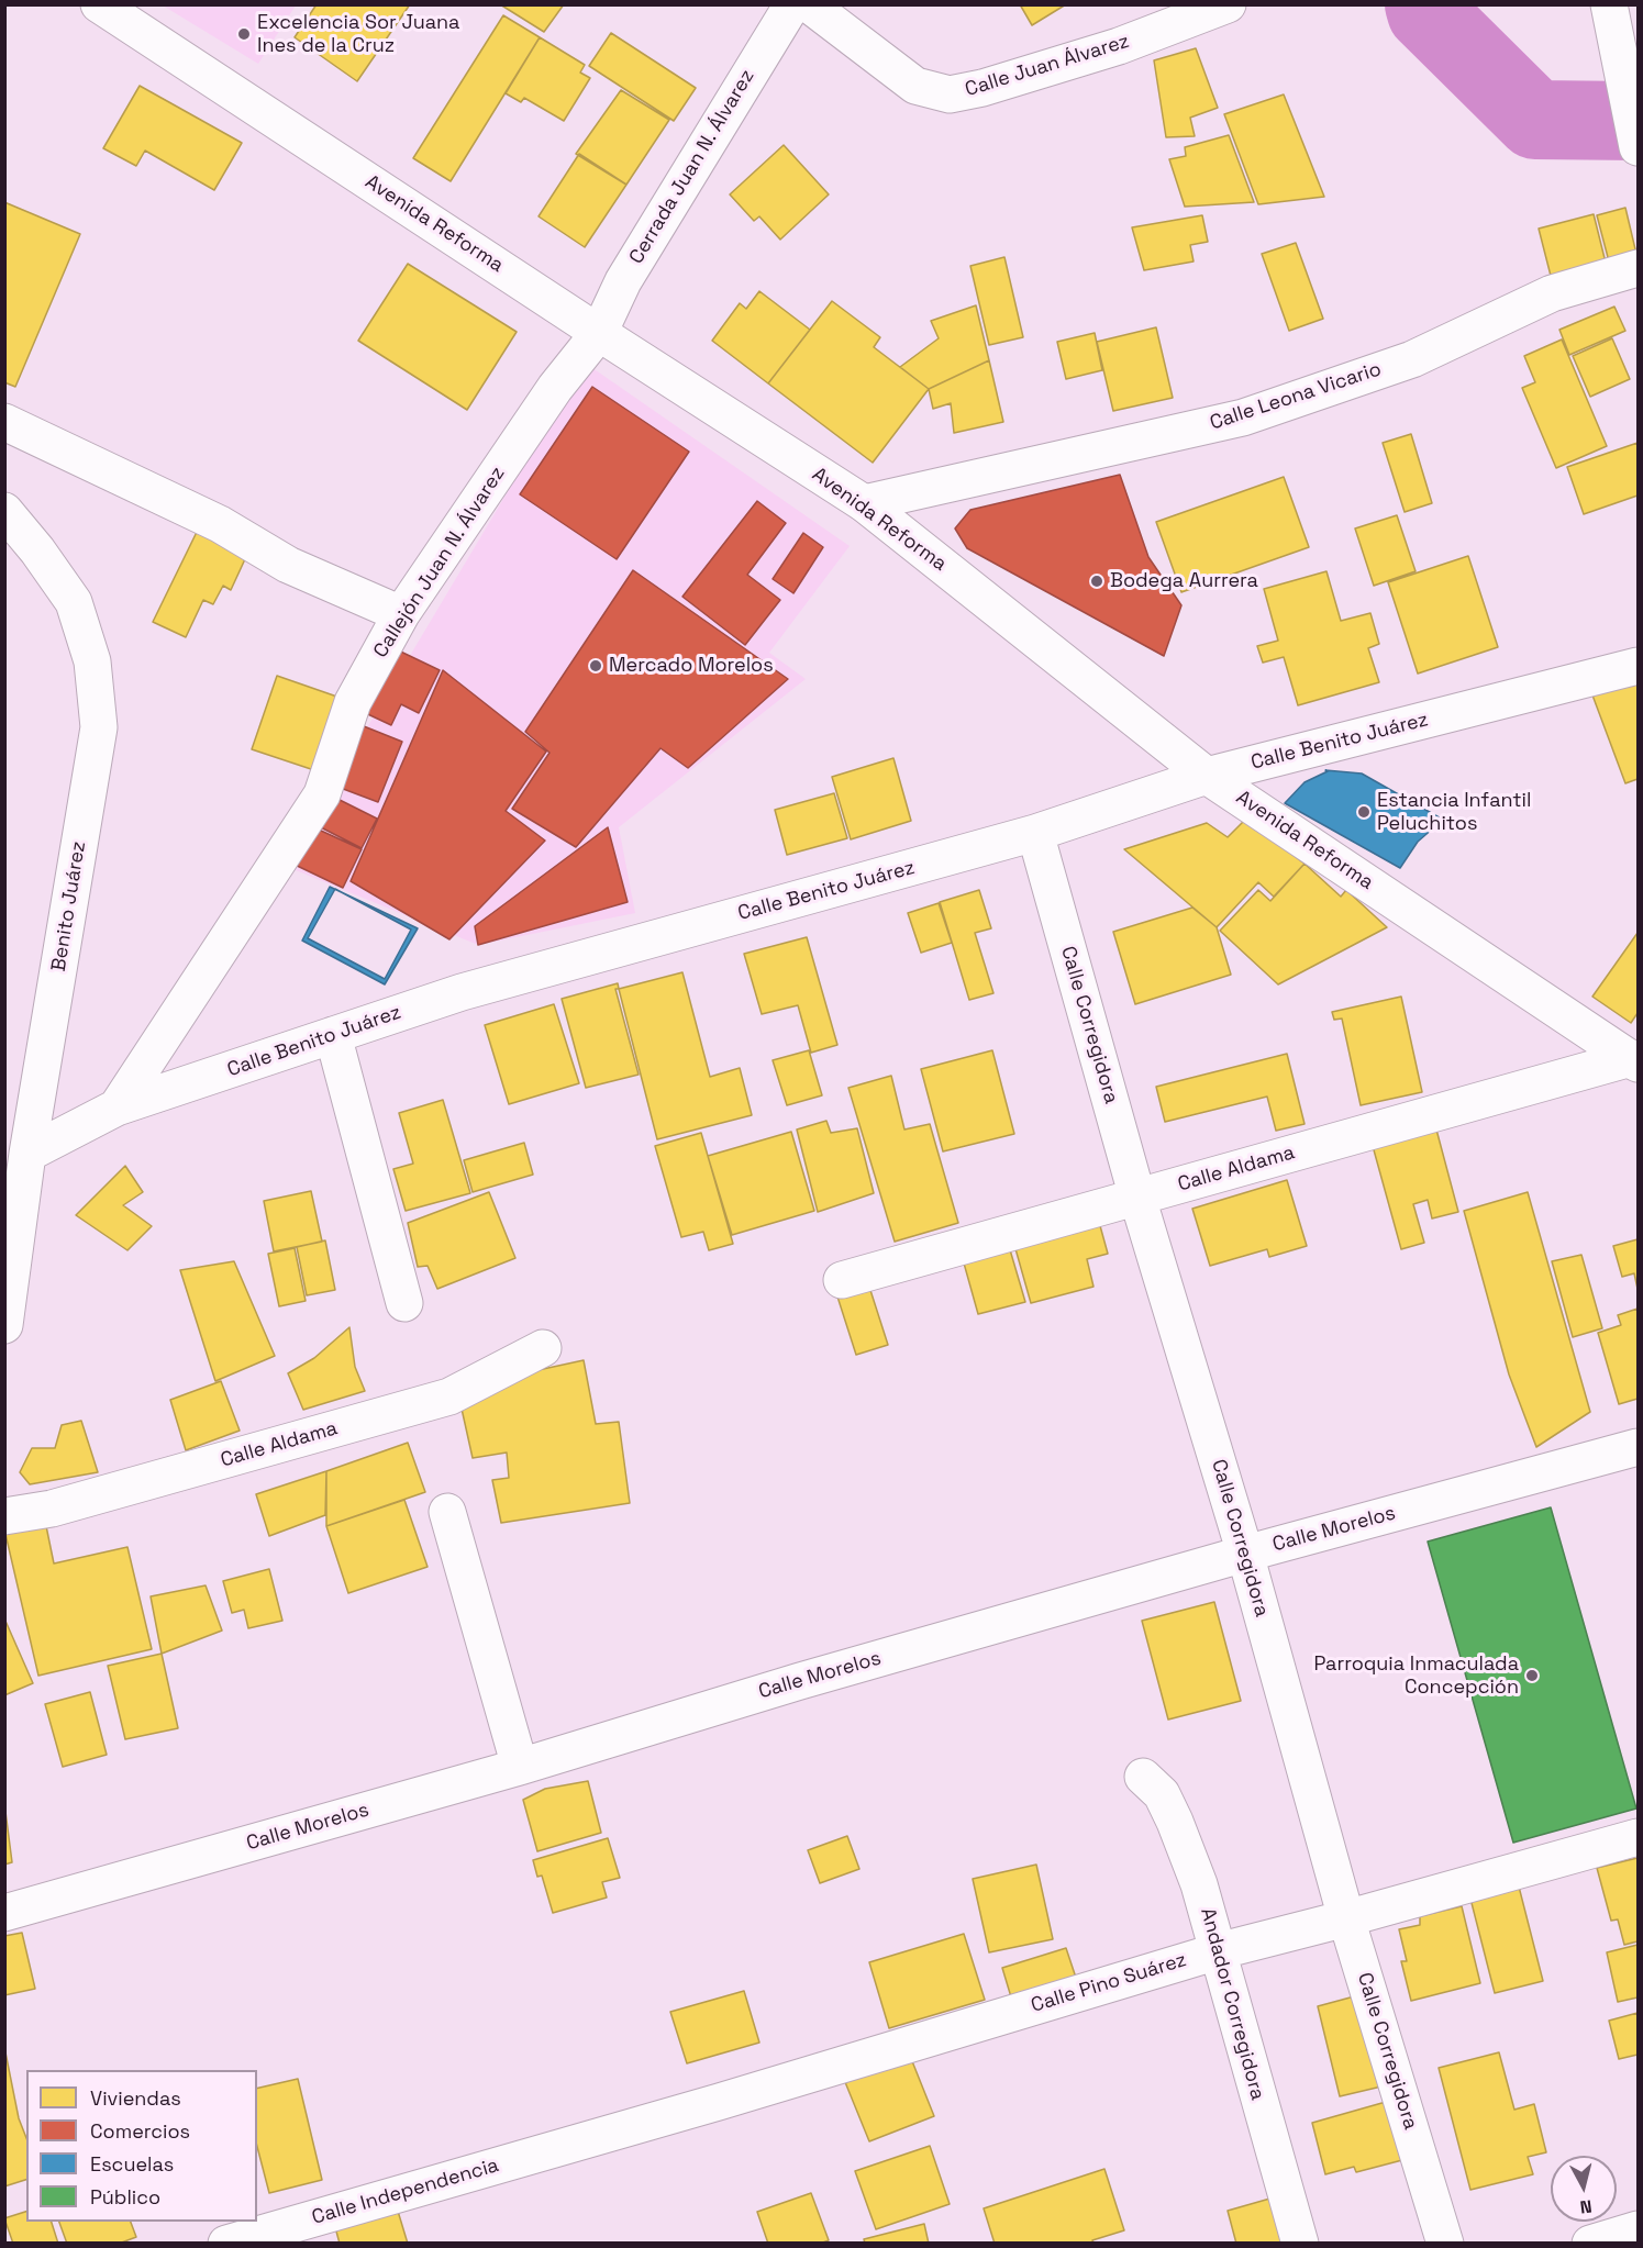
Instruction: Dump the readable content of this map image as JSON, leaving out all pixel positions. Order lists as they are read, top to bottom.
{
  "streets": {
    "street": [
      "Calle Juan Álvarez",
      "Cerrada Juan N. Álvarez",
      "Avenida Reforma",
      "Calle Leona Vicario",
      "Callejón Juan N. Álvarez",
      "Calle Benito Juárez",
      "Benito Juárez",
      "Calle Corregidora",
      "Calle Aldama",
      "Calle Morelos",
      "Calle Pino Suárez",
      "Andador Corregidora",
      "Calle Independencia"
    ]
  },
  "crossings": [
    ["Cerrada Juan N. Álvarez", "Avenida Reforma"],
    ["Cerrada Juan N. Álvarez", "Callejón Juan N. Álvarez"],
    ["Avenida Reforma", "Calle Leona Vicario"],
    ["Avenida Reforma", "Callejón Juan N. Álvarez"],
    ["Avenida Reforma", "Calle Benito Juárez"],
    ["Avenida Reforma", "Calle Aldama"],
    ["Callejón Juan N. Álvarez", "Calle Benito Juárez"],
    ["Calle Benito Juárez", "Benito Juárez"],
    ["Calle Benito Juárez", "Calle Corregidora"],
    ["Calle Corregidora", "Calle Aldama"],
    ["Calle Corregidora", "Calle Morelos"],
    ["Calle Corregidora", "Calle Pino Suárez"],
    ["Calle Pino Suárez", "Andador Corregidora"],
    ["Calle Pino Suárez", "Calle Independencia"]
  ],
  "places": [
    "Excelencia Sor Juana Ines de la Cruz",
    "Bodega Aurrera",
    "Mercado Morelos",
    "Estancia Infantil Peluchitos",
    "Parroquia Inmaculada Concepción"
  ],
  "legend": [
    "Viviendas",
    "Comercios",
    "Escuelas",
    "Público"
  ],
  "north": "bottom"
}
